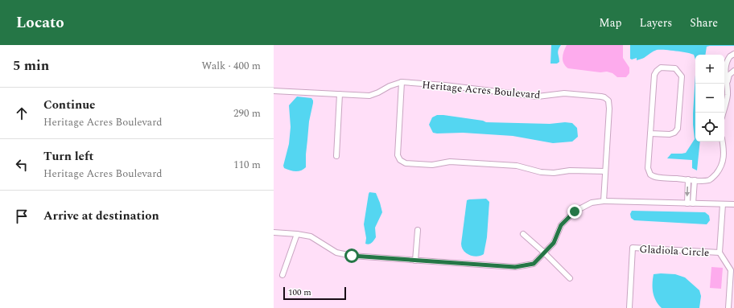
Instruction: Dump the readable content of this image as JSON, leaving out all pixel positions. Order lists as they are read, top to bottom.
{
  "streets": {
    "street": ["Heritage Acres Boulevard", "Gladiola Circle"]
  },
  "scale_bar": "100 m",
  "page": {
    "header": "Locato",
    "nav": ["Map", "Layers", "Share"],
    "heading": ["5 min", "Walk · 400 m"],
    "map_buttons": ["+", "−"],
    "list": [
      ["Continue", "Heritage Acres Boulevard", "290 m"],
      ["Turn left", "Heritage Acres Boulevard", "110 m"],
      "Arrive at destination"
    ],
    "scale": "100 m"
  }
}
